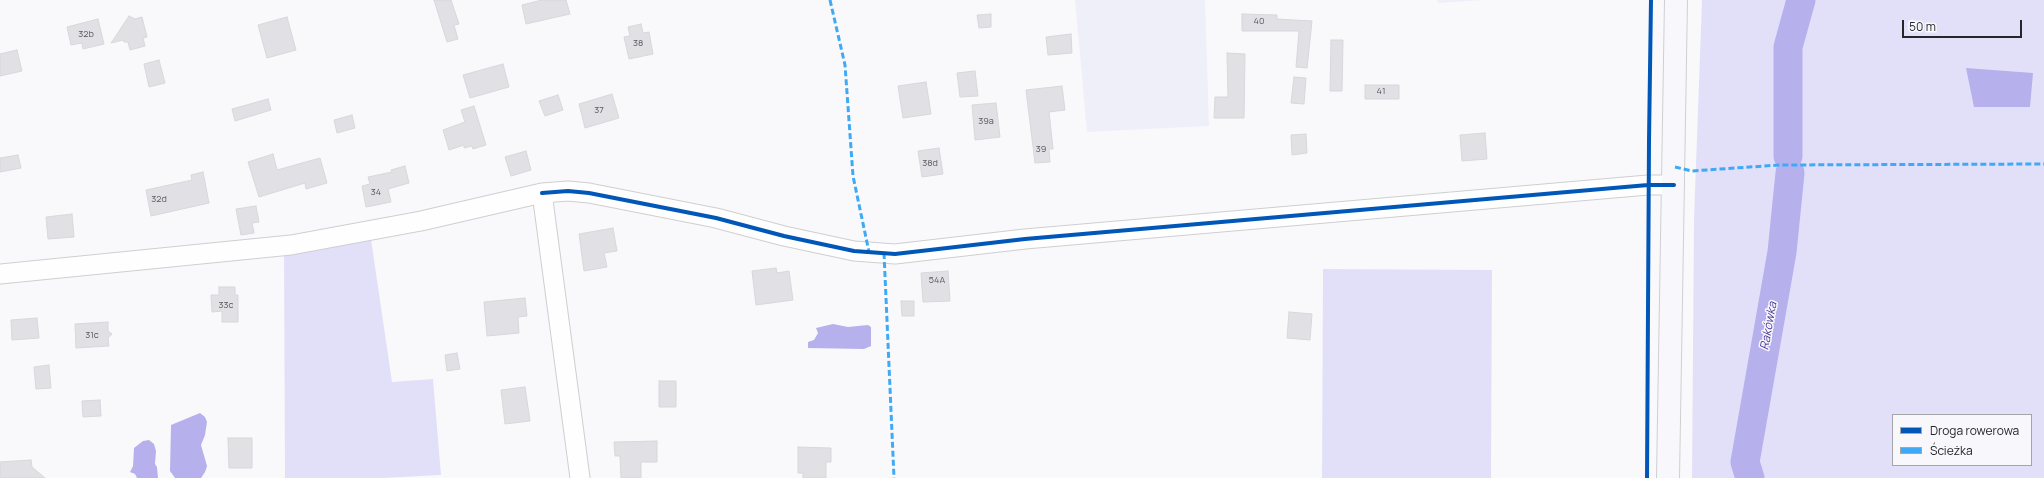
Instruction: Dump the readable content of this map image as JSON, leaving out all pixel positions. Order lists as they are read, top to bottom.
{
  "water": ["Rakówka"],
  "house_numbers": [
    "40",
    "32b",
    "38",
    "41",
    "37",
    "39a",
    "39",
    "38d",
    "34",
    "32d",
    "54A",
    "33c",
    "31c"
  ],
  "legend": ["Droga rowerowa", "Ścieżka"],
  "scale_bar": "50 m"
}
